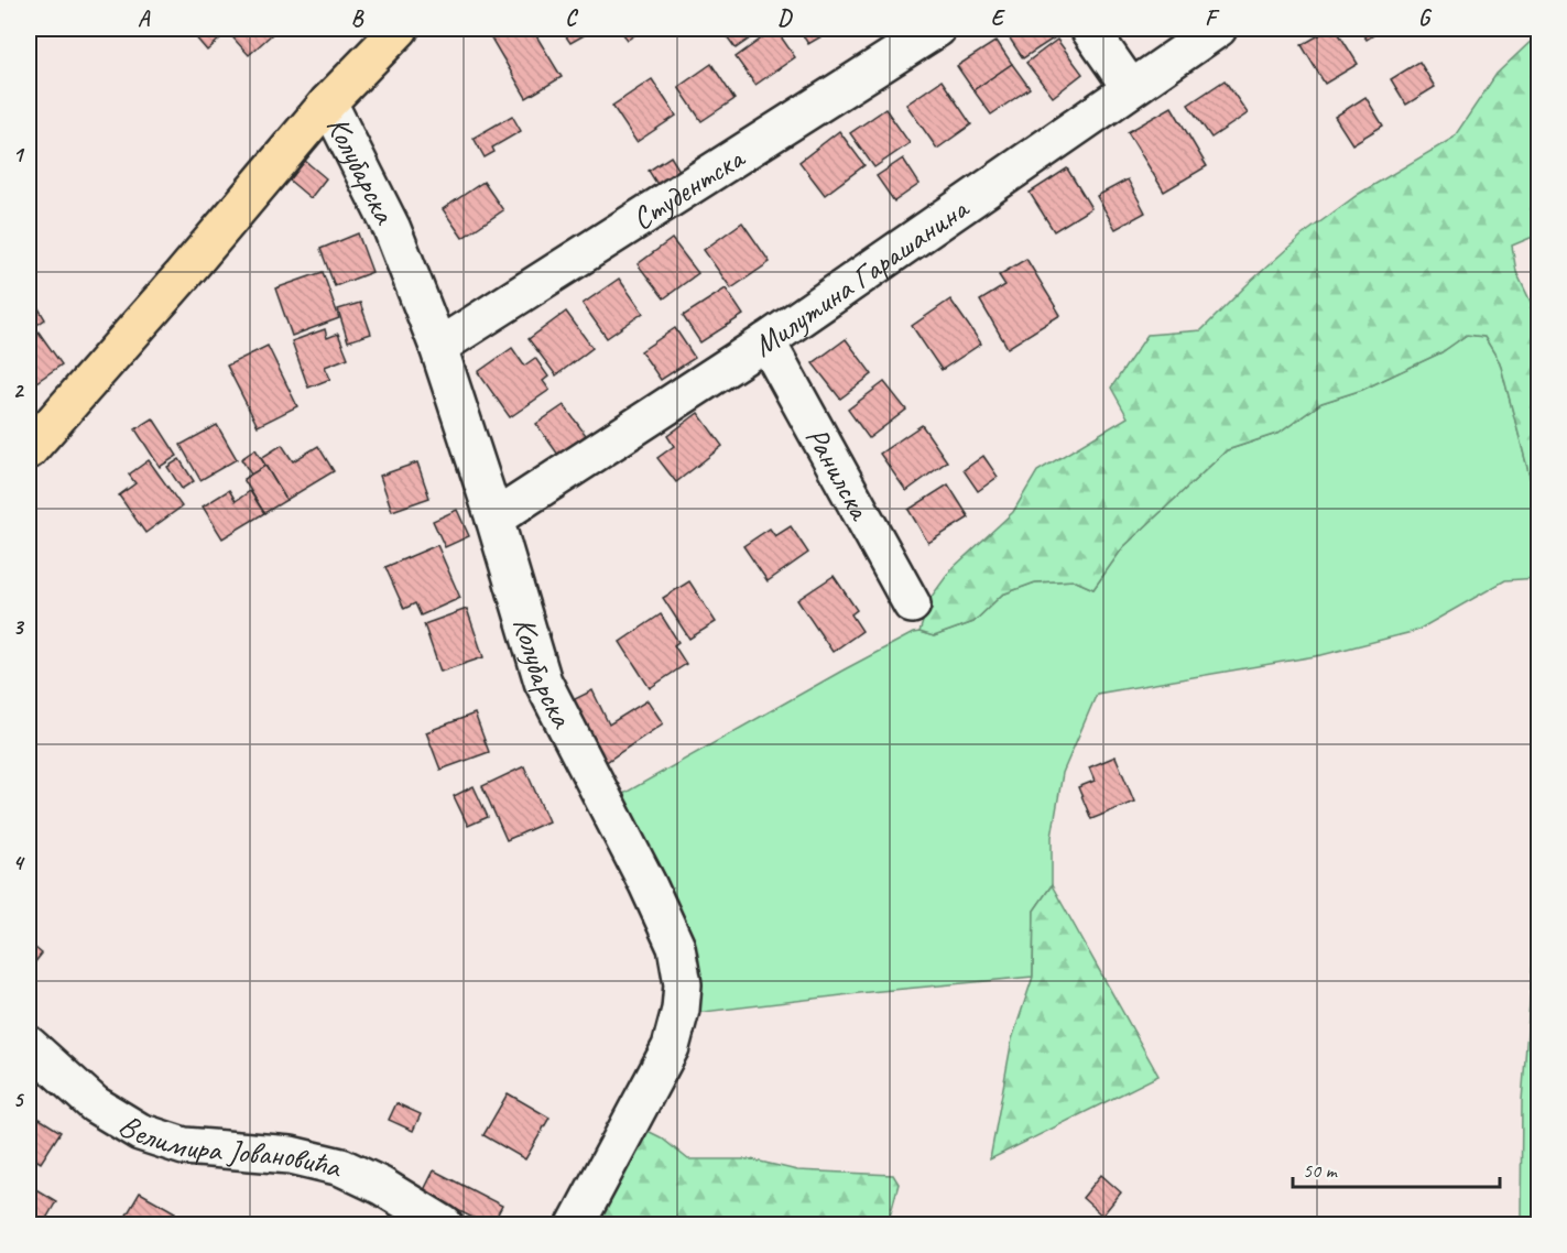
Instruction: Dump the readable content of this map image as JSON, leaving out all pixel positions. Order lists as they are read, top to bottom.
{
  "streets": {
    "street": [
      "Колубарска",
      "Студентска",
      "Милутина Гарашанина",
      "Ранилска",
      "Велимира Јовановића"
    ]
  },
  "crossings": [
    ["Колубарска", "Студентска"],
    ["Колубарска", "Милутина Гарашанина"],
    ["Милутина Гарашанина", "Ранилска"]
  ],
  "scale_bar": "50 m",
  "grid": {
    "columns": [
      "A",
      "B",
      "C",
      "D",
      "E",
      "F",
      "G"
    ],
    "rows": [
      "1",
      "2",
      "3",
      "4",
      "5"
    ]
  }
}
